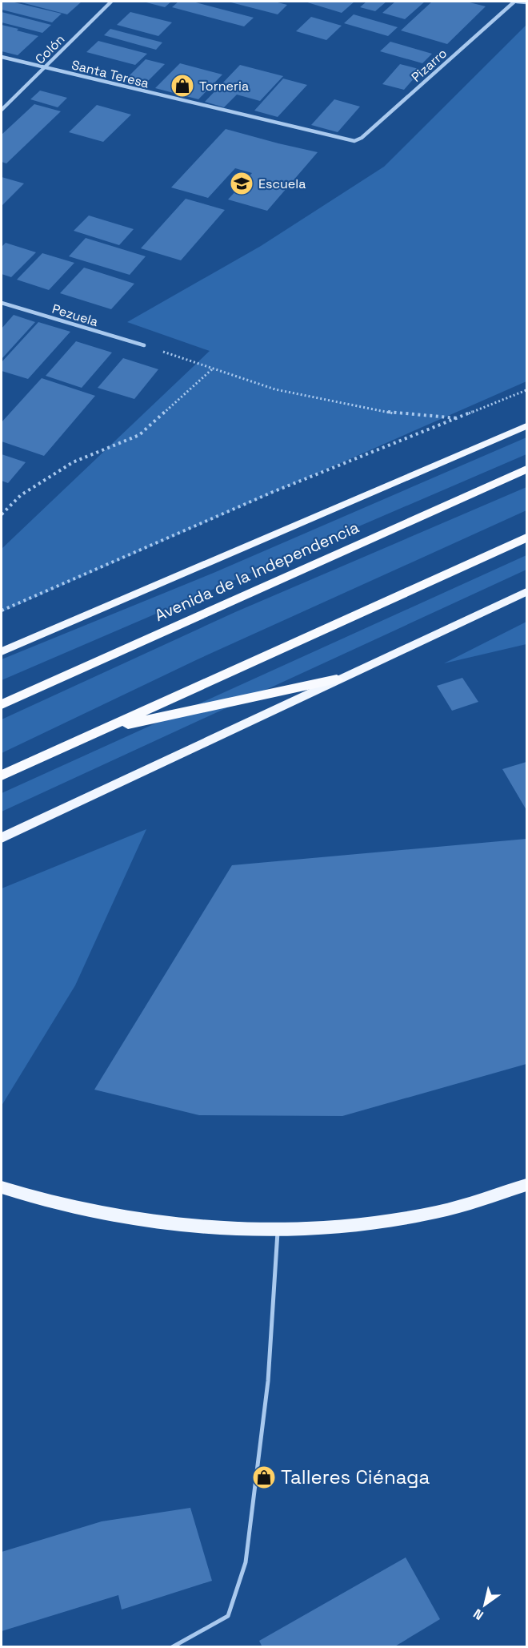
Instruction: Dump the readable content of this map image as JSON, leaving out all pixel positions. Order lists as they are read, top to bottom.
{
  "streets": {
    "highway": ["Avenida de la Independencia"],
    "street": [
      "Colón",
      "Pizarro",
      "Santa Teresa",
      "Pezuela"
    ]
  },
  "crossings": [
    ["Colón", "Santa Teresa"],
    ["Pizarro", "Santa Teresa"]
  ],
  "places": {
    "shop": ["Torneria", "Talleres Ciénaga"],
    "school or university": ["Escuela"]
  },
  "north": "bottom left"
}
